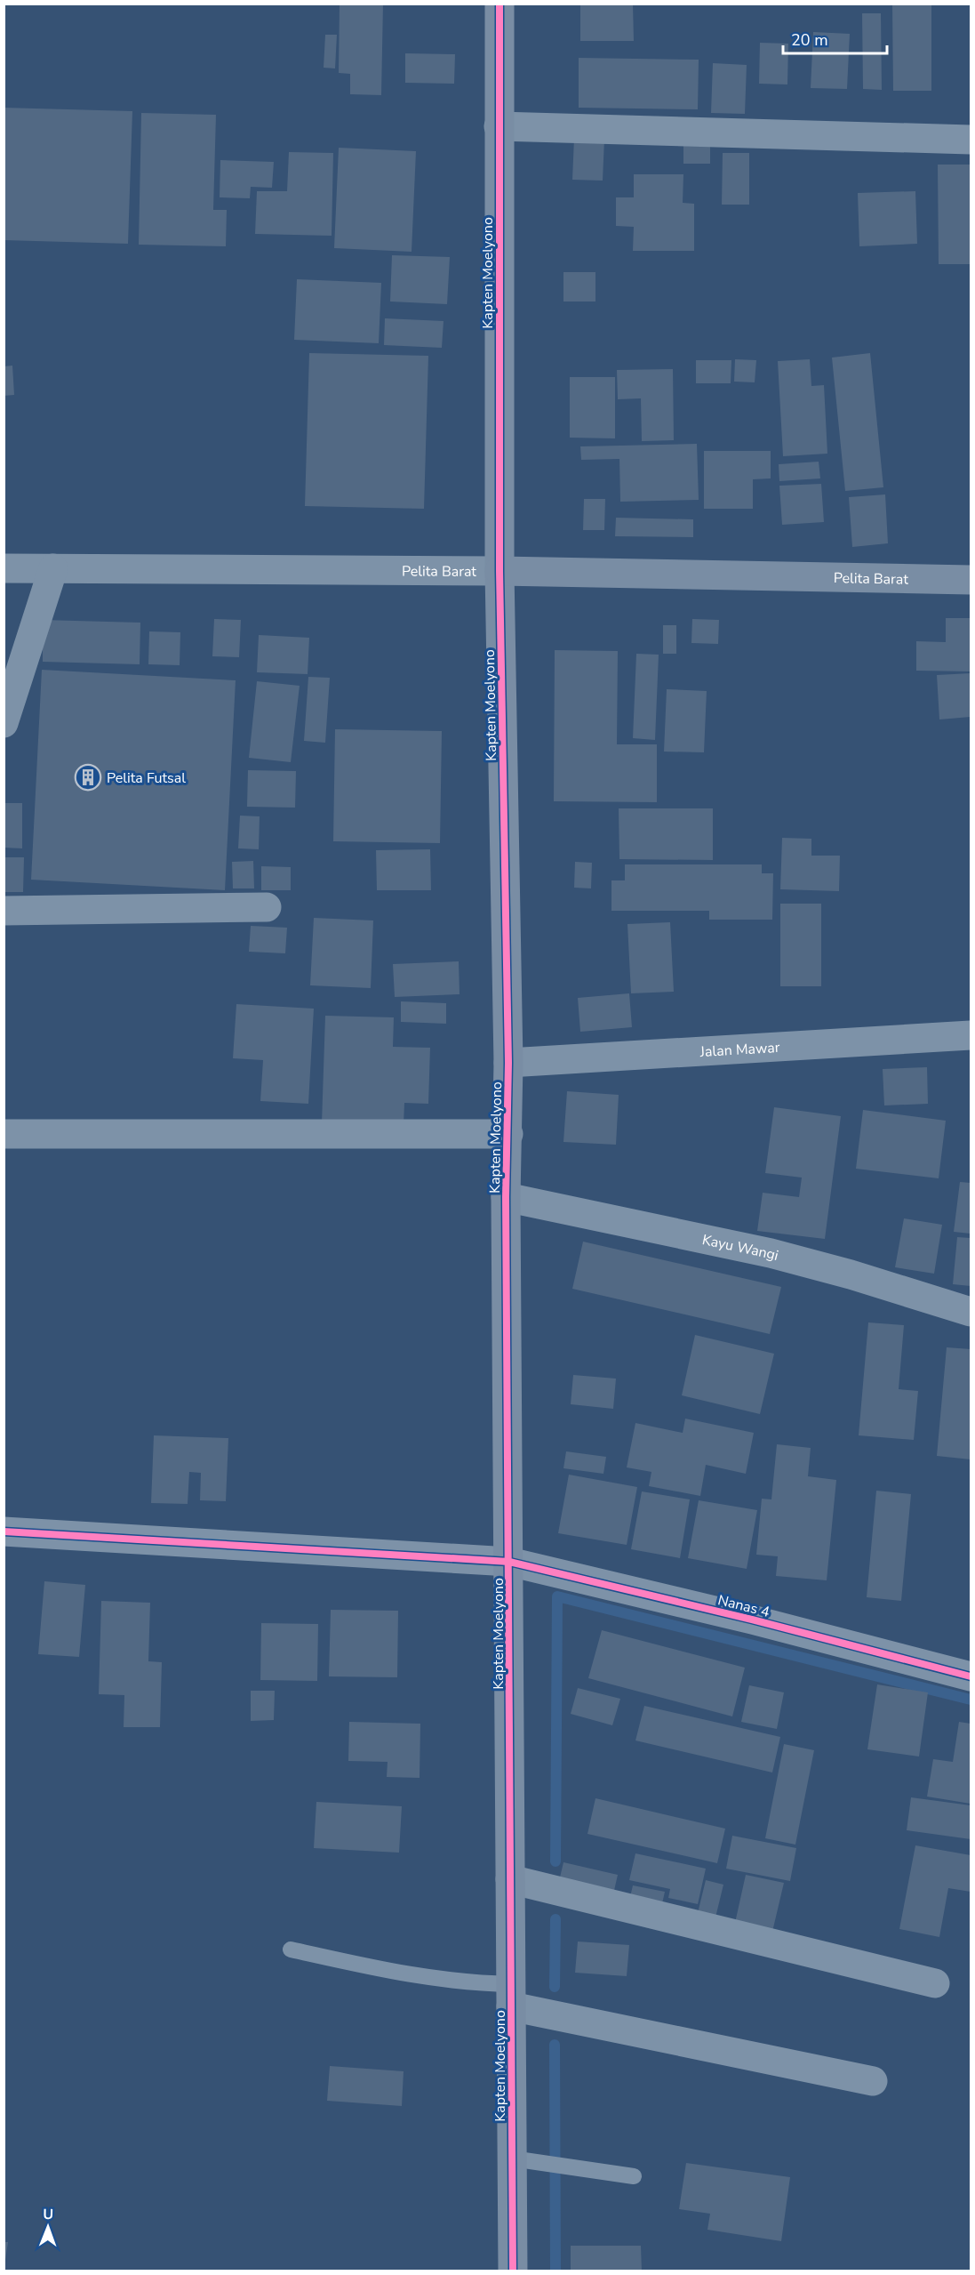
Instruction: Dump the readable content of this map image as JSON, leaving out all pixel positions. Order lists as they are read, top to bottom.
{
  "streets": {
    "street": [
      "Kapten Moelyono",
      "Pelita Barat",
      "Jalan Mawar",
      "Kayu Wangi",
      "Nanas 4"
    ]
  },
  "crossings": [
    ["Kapten Moelyono", "Pelita Barat"],
    ["Kapten Moelyono", "Jalan Mawar"],
    ["Kapten Moelyono", "Kayu Wangi"],
    ["Kapten Moelyono", "Nanas 4"]
  ],
  "places": {
    "building": ["Pelita Futsal"]
  },
  "scale_bar": "20 m",
  "north": "top"
}
